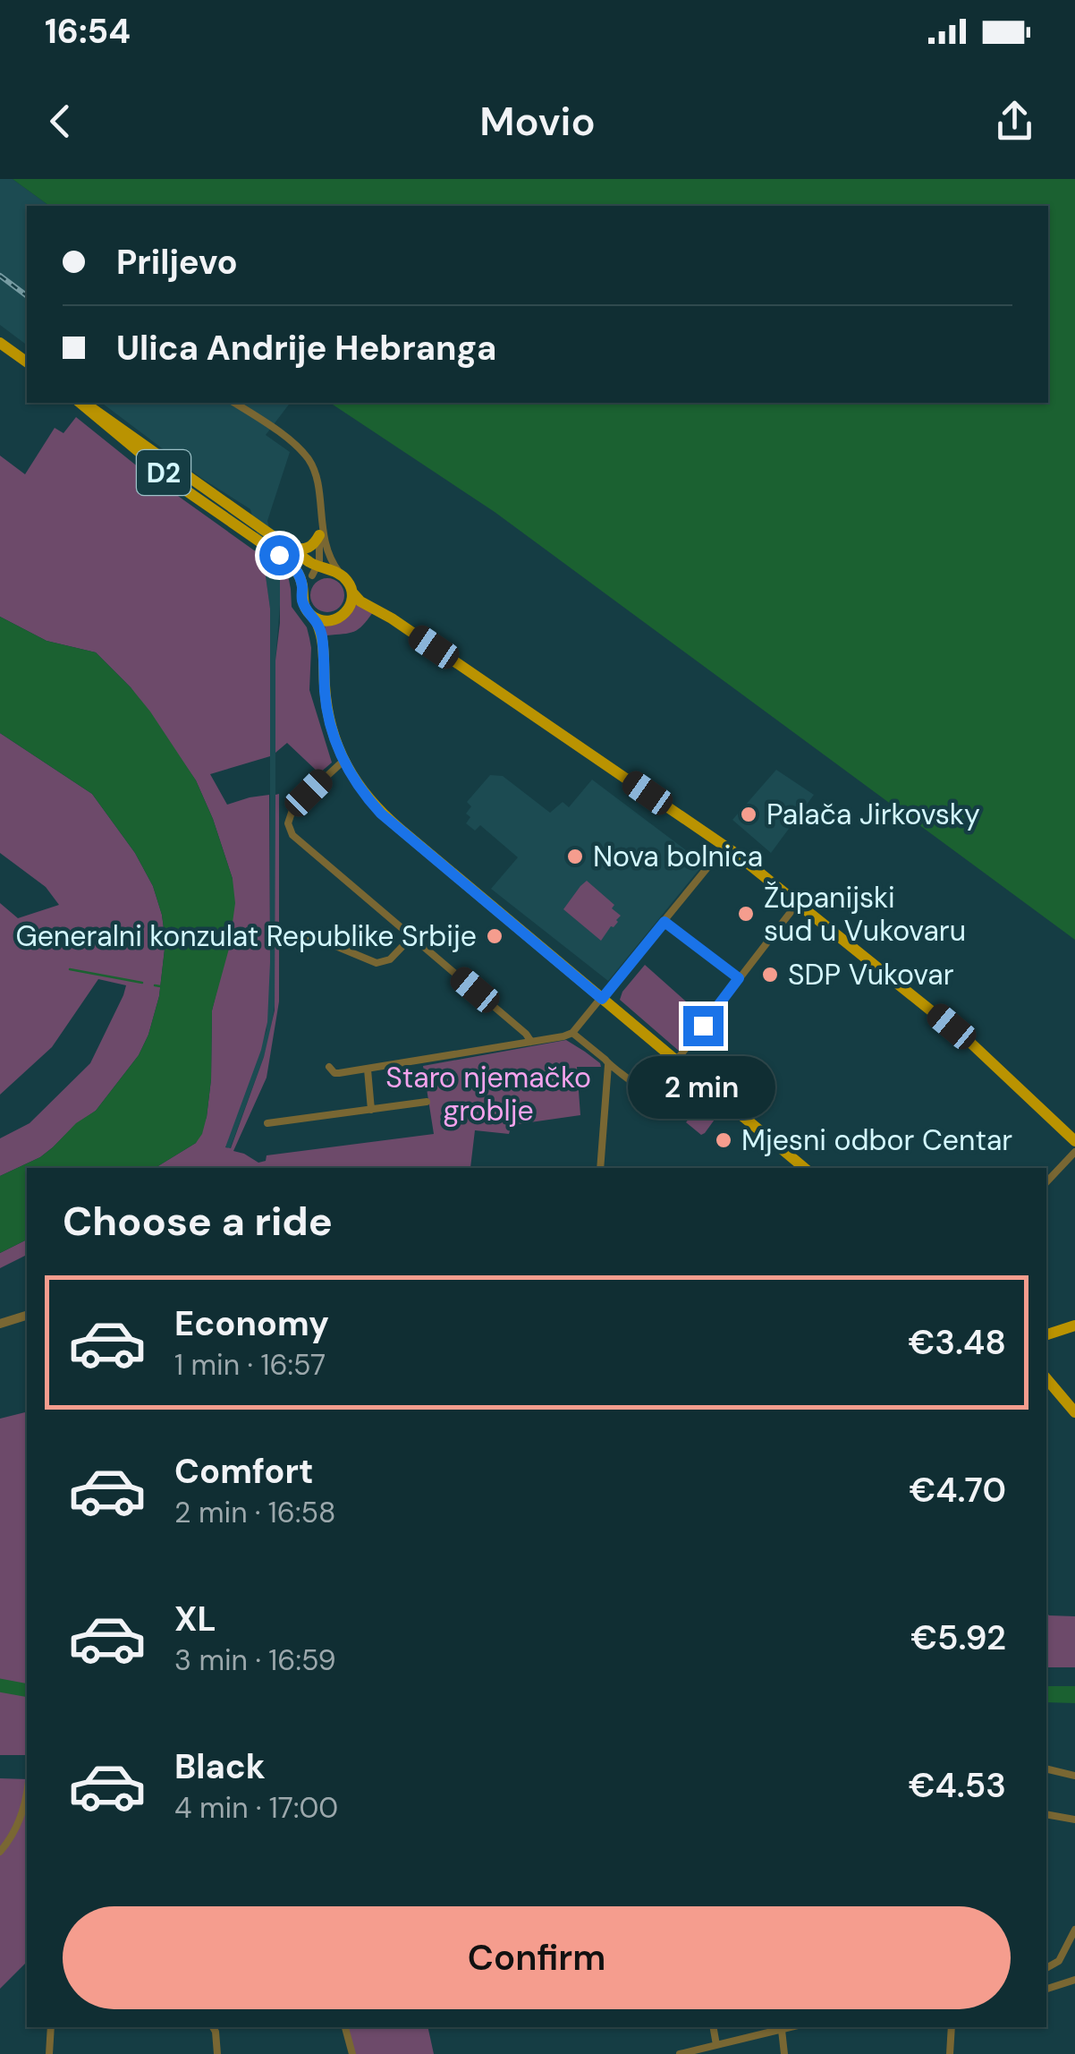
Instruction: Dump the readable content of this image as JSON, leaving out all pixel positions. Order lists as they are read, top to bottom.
{
  "streets": {
    "main road": ["D2"]
  },
  "parks": ["Staro njemačko groblje"],
  "places": [
    "Palača Jirkovsky",
    "Nova bolnica",
    "Županijski sud u Vukovaru",
    "Generalni konzulat Republike Srbije",
    "SDP Vukovar",
    "Mjesni odbor Centar"
  ],
  "page": {
    "status": "16:54",
    "header": "Movio",
    "banner": ["Priljevo", "Ulica Andrije Hebranga"],
    "bubble": "2 min",
    "heading": "Choose a ride",
    "list": [
      {
        "name": "Economy",
        "note": "1 min · 16:57",
        "value": "€3.48"
      },
      {
        "name": "Comfort",
        "note": "2 min · 16:58",
        "value": "€4.70"
      },
      {
        "name": "XL",
        "note": "3 min · 16:59",
        "value": "€5.92"
      },
      {
        "name": "Black",
        "note": "4 min · 17:00",
        "value": "€4.53"
      }
    ],
    "buttons": "Confirm"
  }
}
